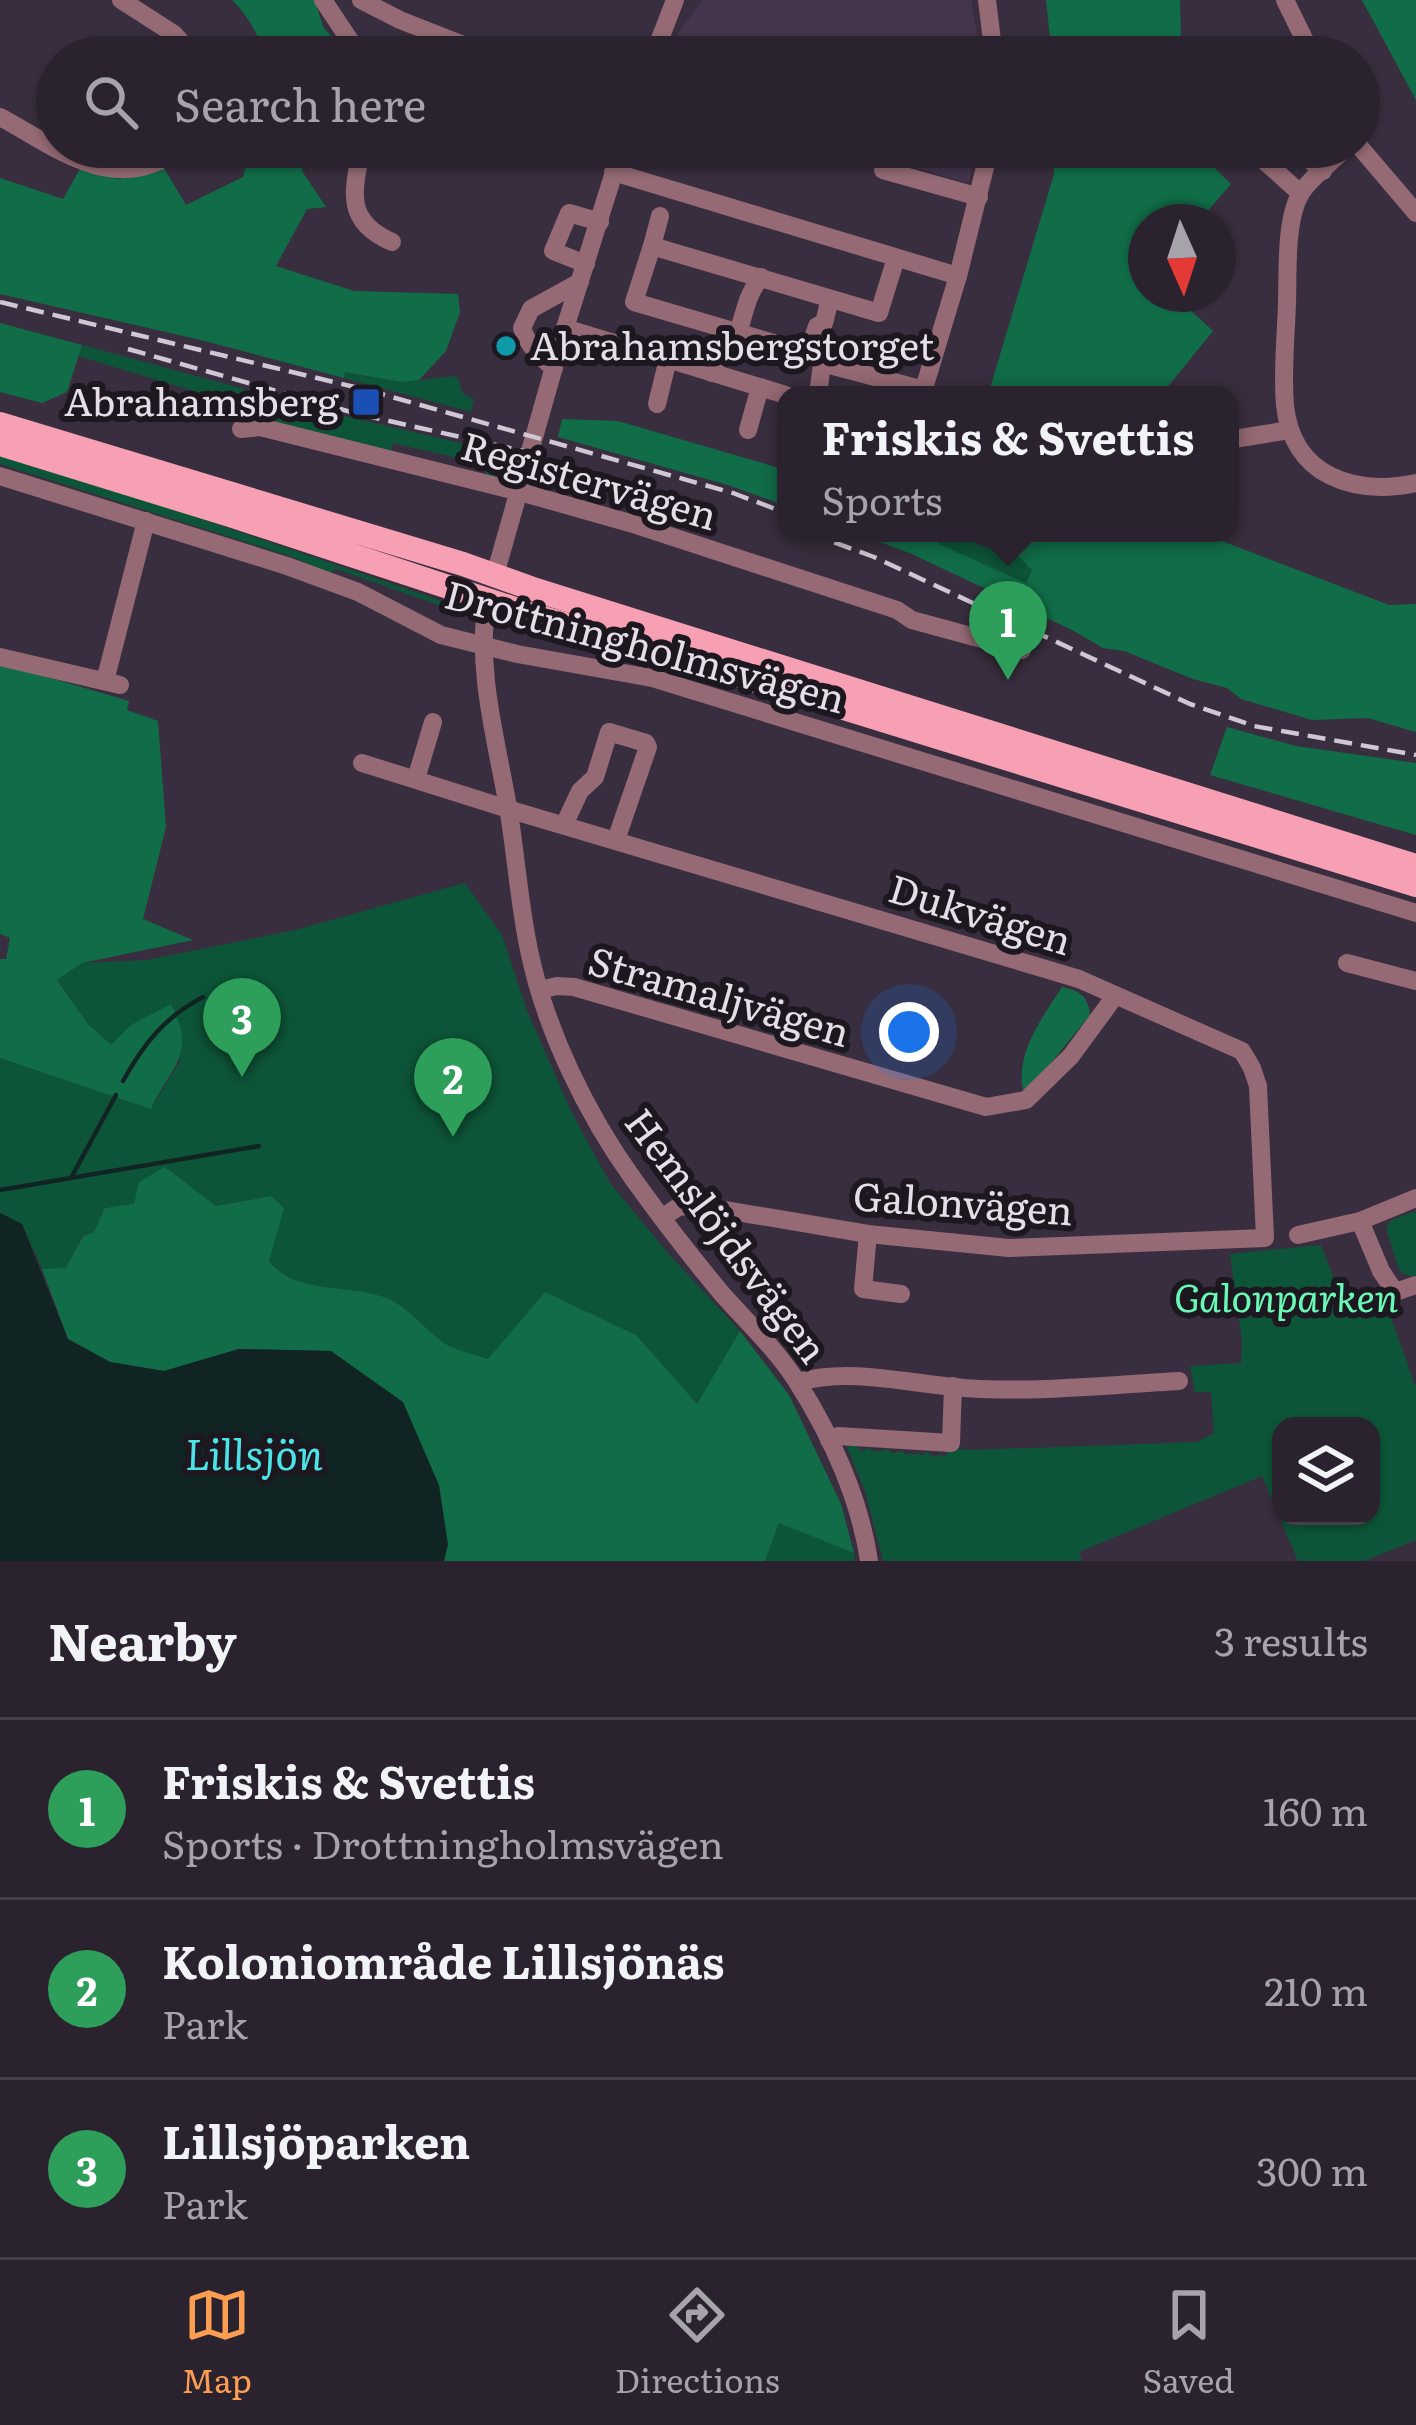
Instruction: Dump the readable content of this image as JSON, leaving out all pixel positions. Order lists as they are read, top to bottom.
{
  "streets": {
    "main road": ["Drottningholmsvägen"],
    "street": [
      "Registervägen",
      "Dukvägen",
      "Stramaljvägen",
      "Galonvägen",
      "Hemslöjdsvägen"
    ]
  },
  "crossings": [
    ["Drottningholmsvägen", "Hemslöjdsvägen"],
    ["Dukvägen", "Stramaljvägen"],
    ["Dukvägen", "Galonvägen"],
    ["Dukvägen", "Hemslöjdsvägen"],
    ["Stramaljvägen", "Hemslöjdsvägen"],
    ["Galonvägen", "Hemslöjdsvägen"]
  ],
  "water": ["Lillsjön"],
  "parks": ["Galonparken"],
  "places": {
    "other": ["Abrahamsbergstorget"],
    "transit": ["Abrahamsberg"]
  },
  "north": "bottom",
  "page": {
    "search": "Search here",
    "popup": ["Friskis & Svettis", "Sports"],
    "pins": ["1", "3", "2"],
    "heading": ["Nearby", "3 results"],
    "list": [
      {
        "mark": "1",
        "name": "Friskis & Svettis",
        "note": "Sports · Drottningholmsvägen",
        "value": "160 m"
      },
      {
        "mark": "2",
        "name": "Koloniområde Lillsjönäs",
        "note": "Park",
        "value": "210 m"
      },
      {
        "mark": "3",
        "name": "Lillsjöparken",
        "note": "Park",
        "value": "300 m"
      }
    ],
    "nav": ["Map", "Directions", "Saved"]
  }
}
